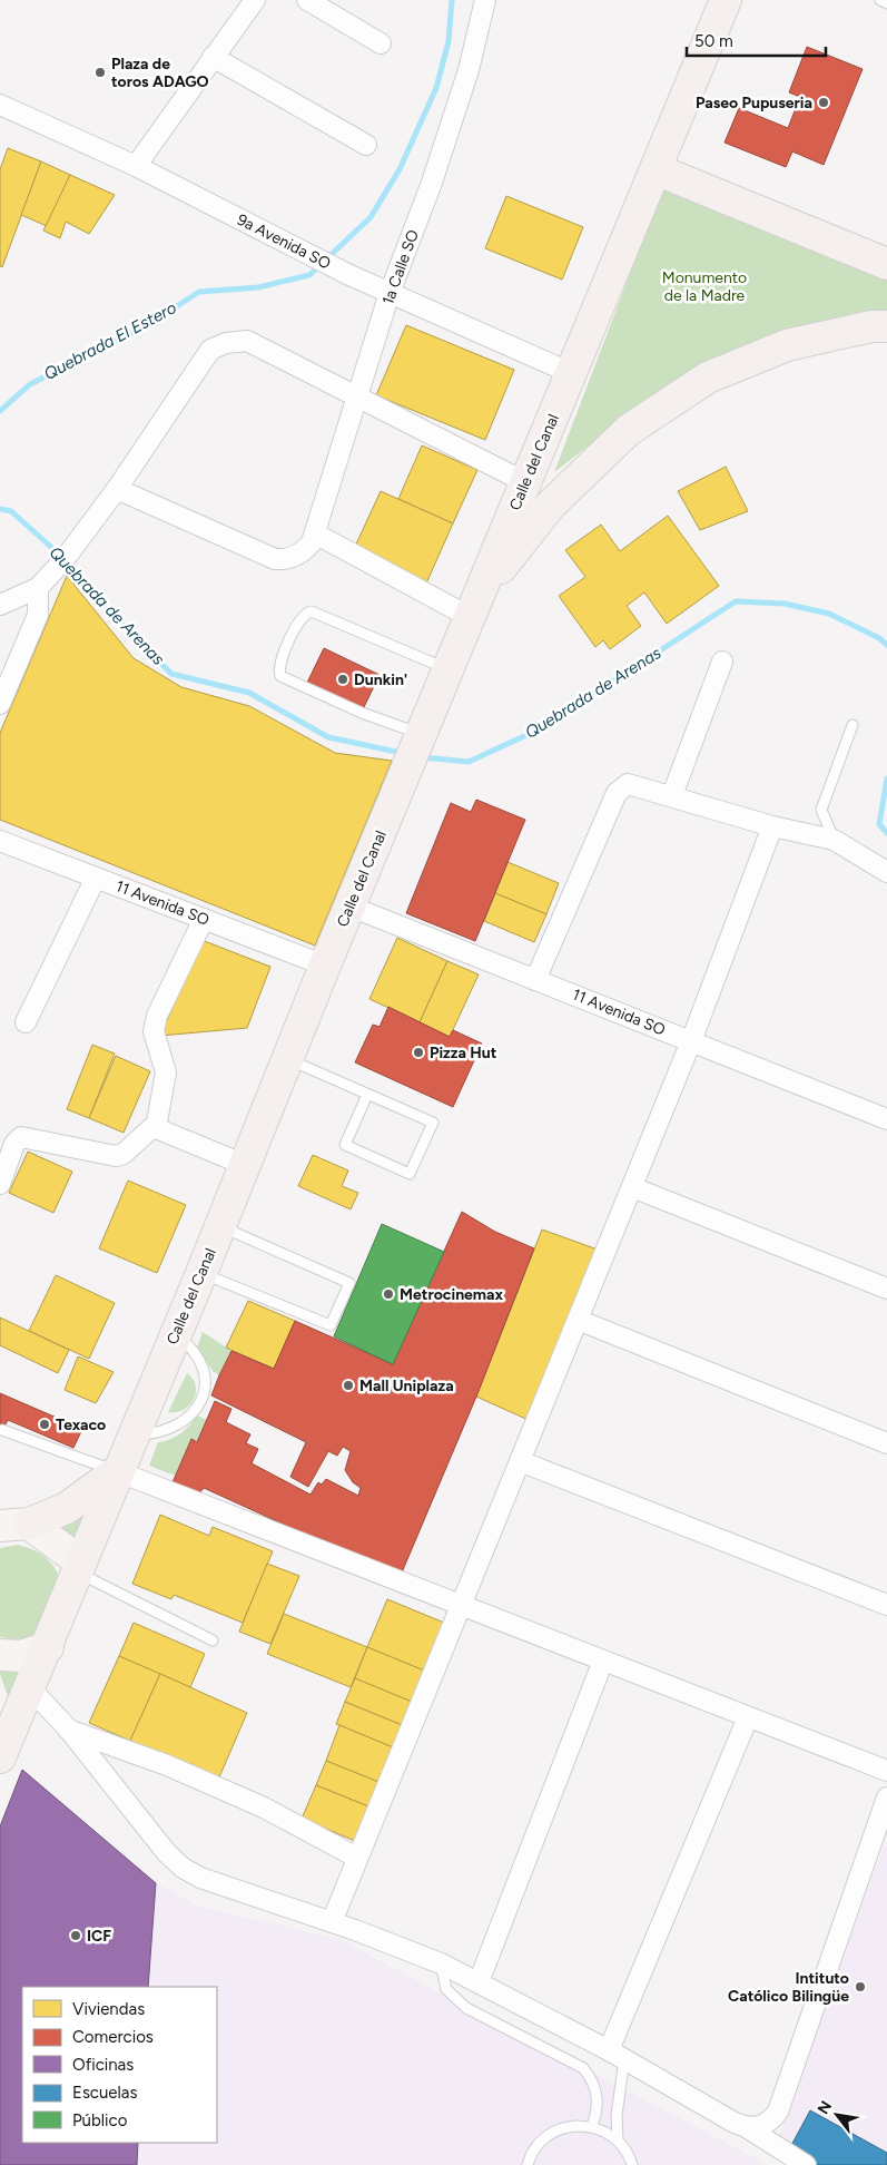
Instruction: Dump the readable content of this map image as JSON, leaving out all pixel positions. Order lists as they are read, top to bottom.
{
  "streets": {
    "highway": ["Calle del Canal"],
    "street": ["9a Avenida SO", "1a Calle SO", "11 Avenida SO"]
  },
  "crossings": [
    ["9a Avenida SO", "1a Calle SO"],
    ["9a Avenida SO", "Calle del Canal"],
    ["Calle del Canal", "11 Avenida SO"]
  ],
  "water": ["Quebrada El Estero", "Quebrada de Arenas"],
  "parks": ["Monumento de la Madre"],
  "places": [
    "Plaza de toros ADAGO",
    "Paseo Pupuseria",
    "Dunkin'",
    "Pizza Hut",
    "Metrocinemax",
    "Mall Uniplaza",
    "Texaco",
    "ICF",
    "Intituto Católico Bilingüe"
  ],
  "legend": [
    "Viviendas",
    "Comercios",
    "Oficinas",
    "Escuelas",
    "Público"
  ],
  "scale_bar": "50 m",
  "north": "top left"
}
